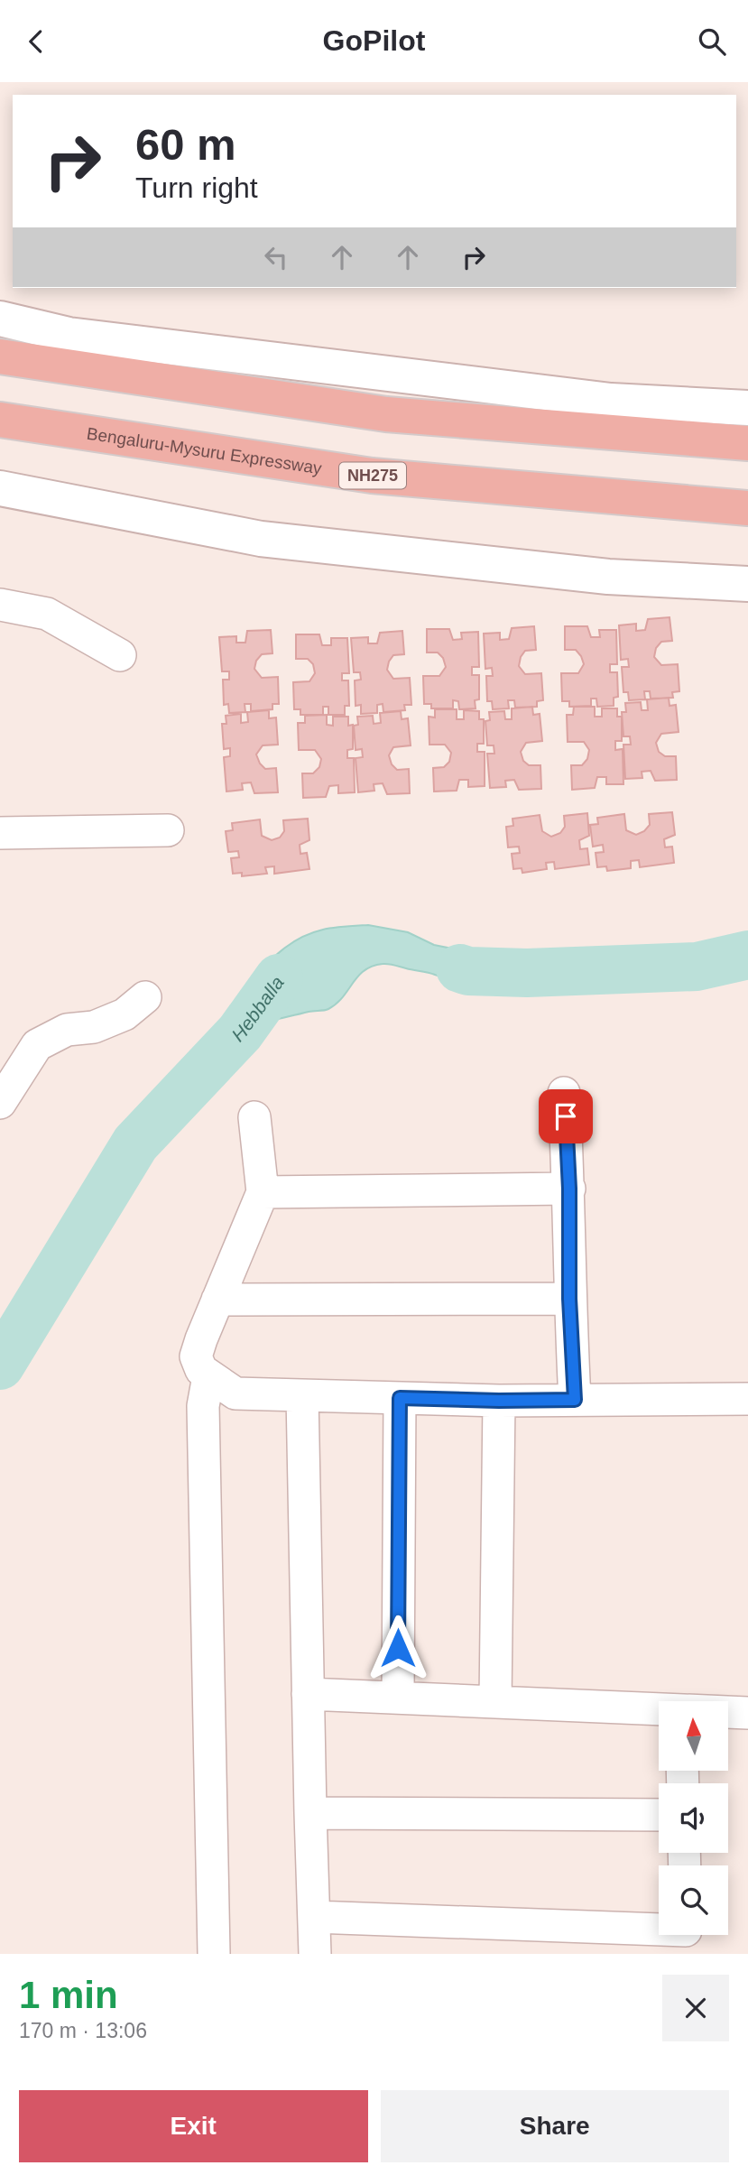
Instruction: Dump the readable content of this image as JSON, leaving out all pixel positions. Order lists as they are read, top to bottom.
{
  "streets": {
    "highway": ["Bengaluru-Mysuru Expressway", "NH275"]
  },
  "water": ["Hebballa"],
  "north": "top",
  "page": {
    "header": "GoPilot",
    "turn": ["60 m", "Turn right"],
    "heading": ["1 min", "170 m · 13:06"],
    "buttons": ["Exit", "Share"]
  }
}
